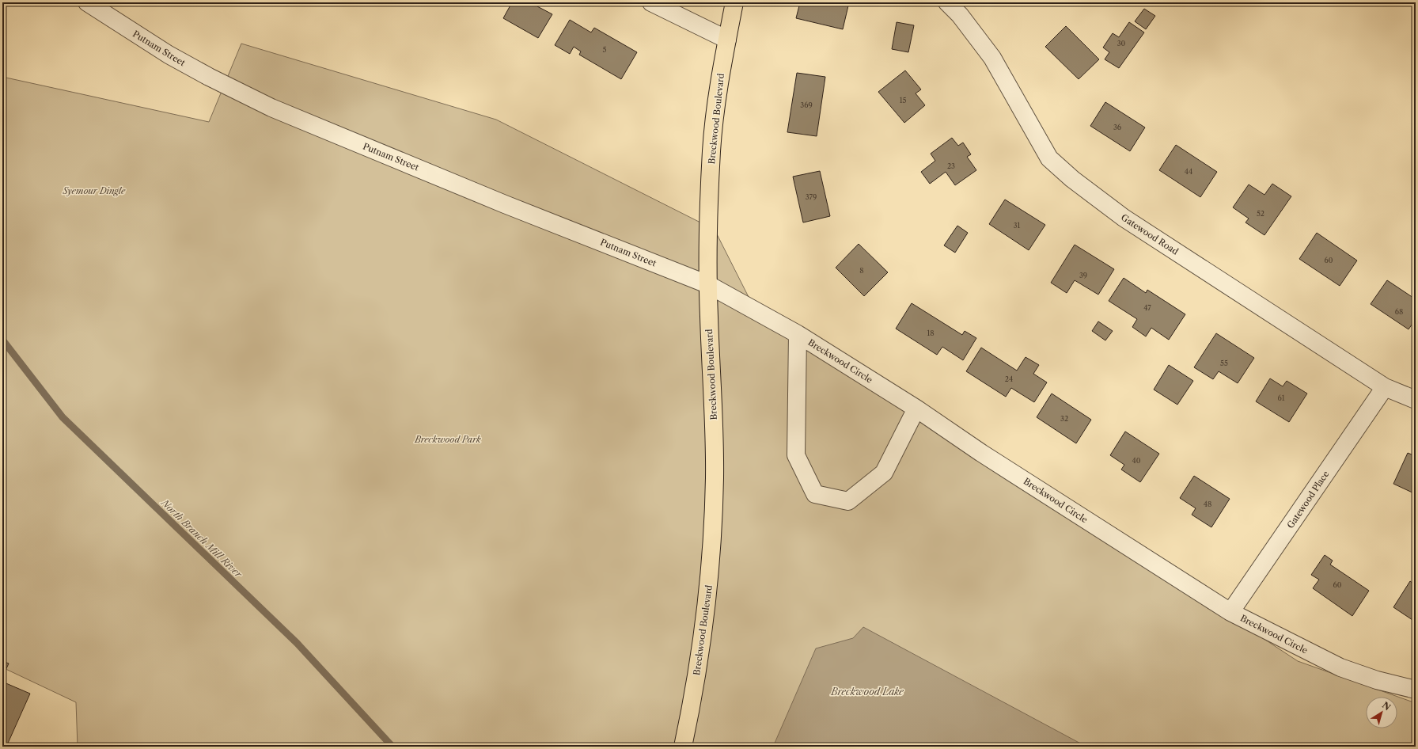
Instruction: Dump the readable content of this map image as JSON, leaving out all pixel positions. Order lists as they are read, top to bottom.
{
  "streets": {
    "main road": ["Breckwood Boulevard"],
    "street": [
      "Putnam Street",
      "Gatewood Road",
      "Breckwood Circle",
      "Gatewood Place"
    ]
  },
  "crossings": [
    ["Putnam Street", "Breckwood Boulevard"],
    ["Putnam Street", "Breckwood Circle"],
    ["Breckwood Boulevard", "Breckwood Circle"],
    ["Gatewood Road", "Gatewood Place"],
    ["Breckwood Circle", "Gatewood Place"]
  ],
  "water": ["North Branch Mill River", "Breckwood Lake"],
  "parks": ["Syemour Dingle", "Breckwood Park"],
  "house_numbers": [
    "30",
    "5",
    "15",
    "369",
    "36",
    "23",
    "44",
    "379",
    "52",
    "31",
    "60",
    "8",
    "39",
    "47",
    "68",
    "18",
    "55",
    "24",
    "61",
    "32",
    "40",
    "48",
    "60"
  ],
  "north": "top right"
}
